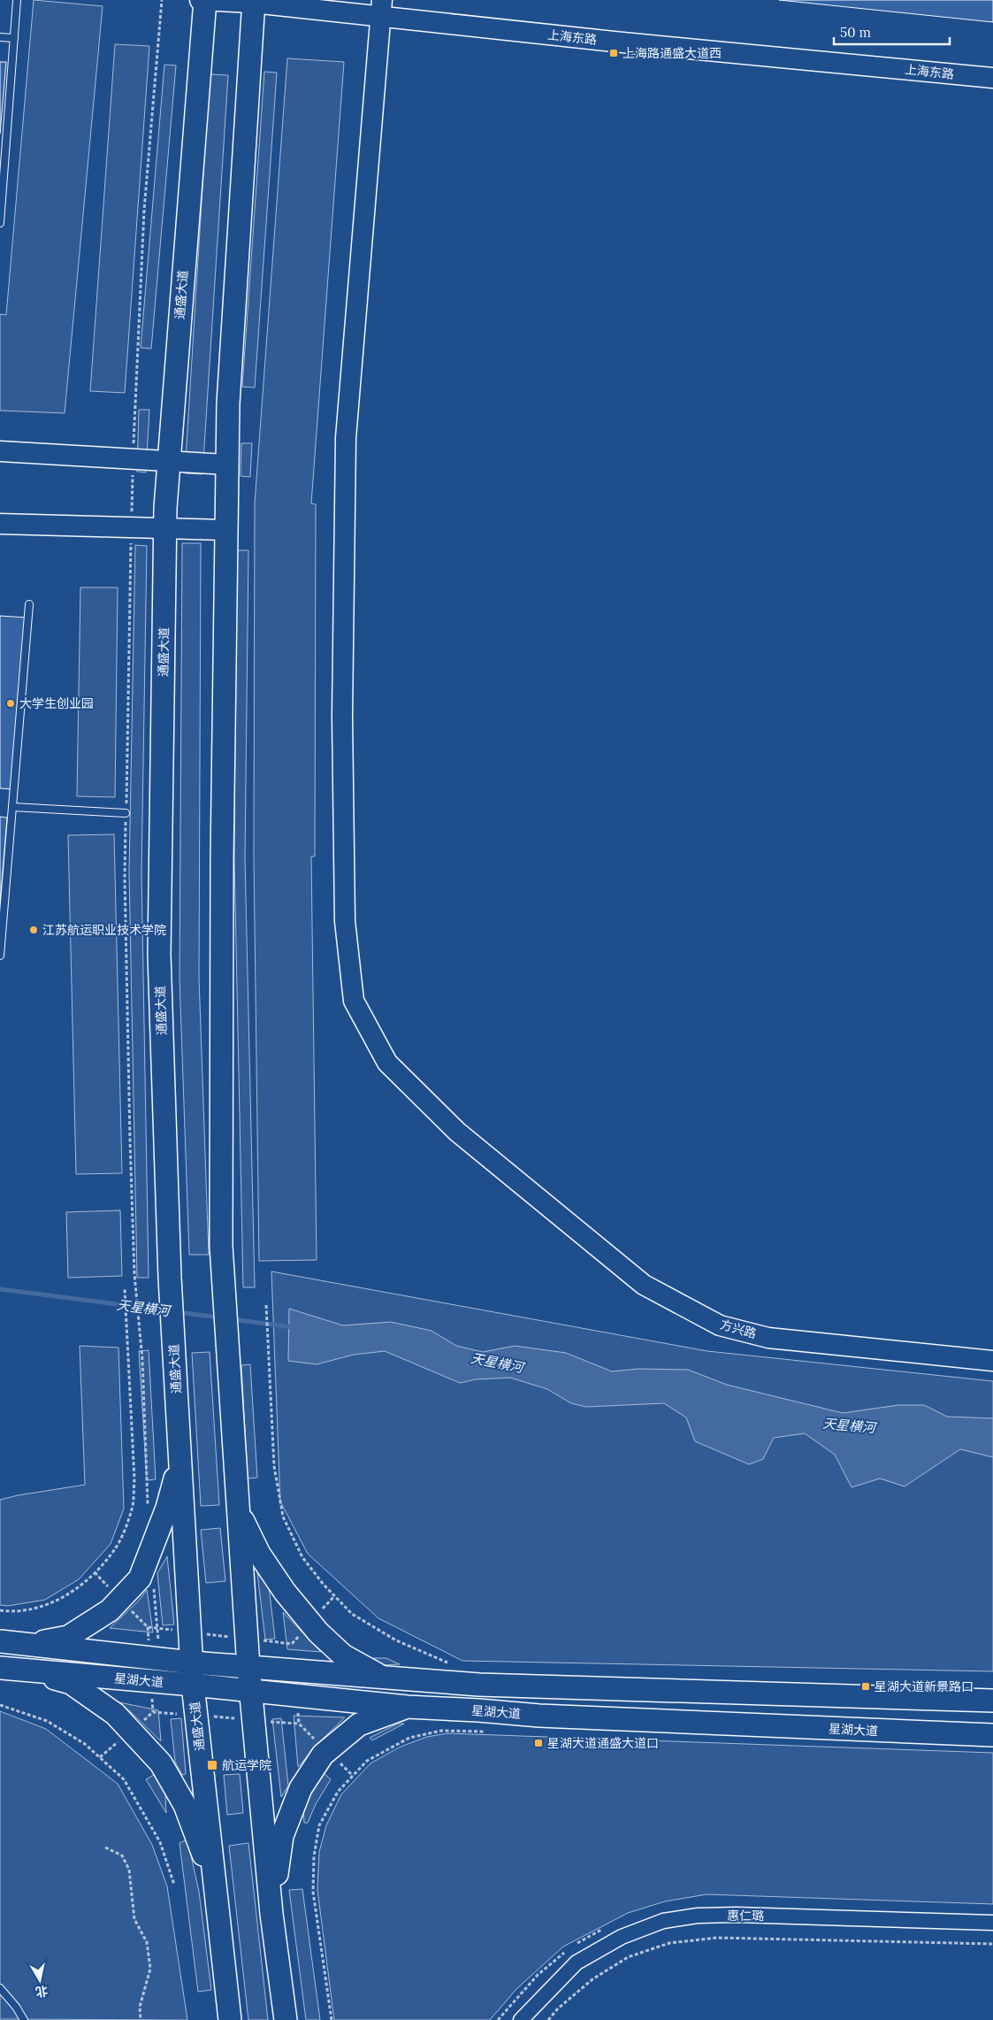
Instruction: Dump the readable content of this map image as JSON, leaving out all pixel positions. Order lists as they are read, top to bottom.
{
  "streets": {
    "main road": ["通盛大道", "星湖大道"],
    "street": ["上海东路", "方兴路", "惠仁璐"]
  },
  "crossings": [
    ["上海东路", "通盛大道"],
    ["上海东路", "方兴路"],
    ["通盛大道", "星湖大道"]
  ],
  "water": ["天星横河"],
  "places": {
    "transit": [
      "上海路通盛大道西",
      "星湖大道新景路口",
      "星湖大道通盛大道口",
      "航运学院"
    ],
    "other": ["大学生创业园", "江苏航运职业技术学院"]
  },
  "scale_bar": "50 m",
  "north": "bottom"
}
